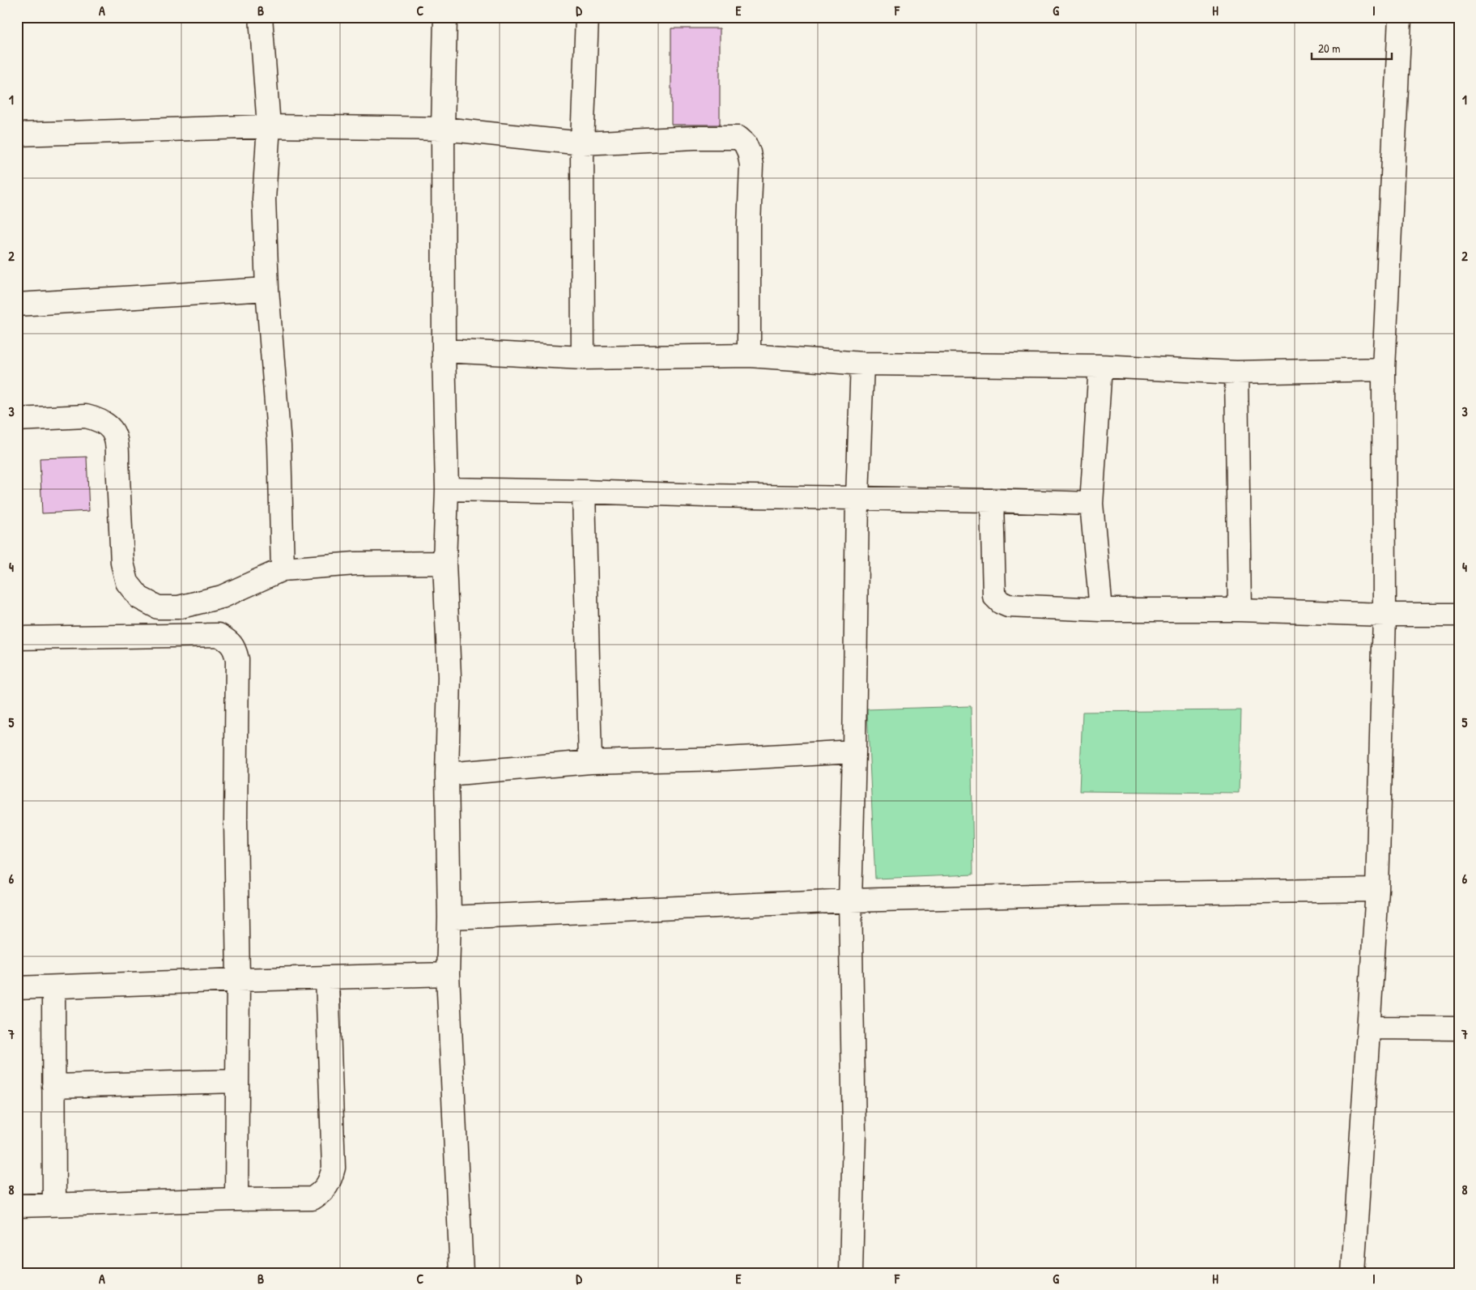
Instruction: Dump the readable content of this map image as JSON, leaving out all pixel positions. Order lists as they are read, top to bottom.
{
  "scale_bar": "20 m",
  "grid": {
    "columns": [
      "A",
      "B",
      "C",
      "D",
      "E",
      "F",
      "G",
      "H",
      "I"
    ],
    "rows": [
      "1",
      "2",
      "3",
      "4",
      "5",
      "6",
      "7",
      "8"
    ]
  }
}
